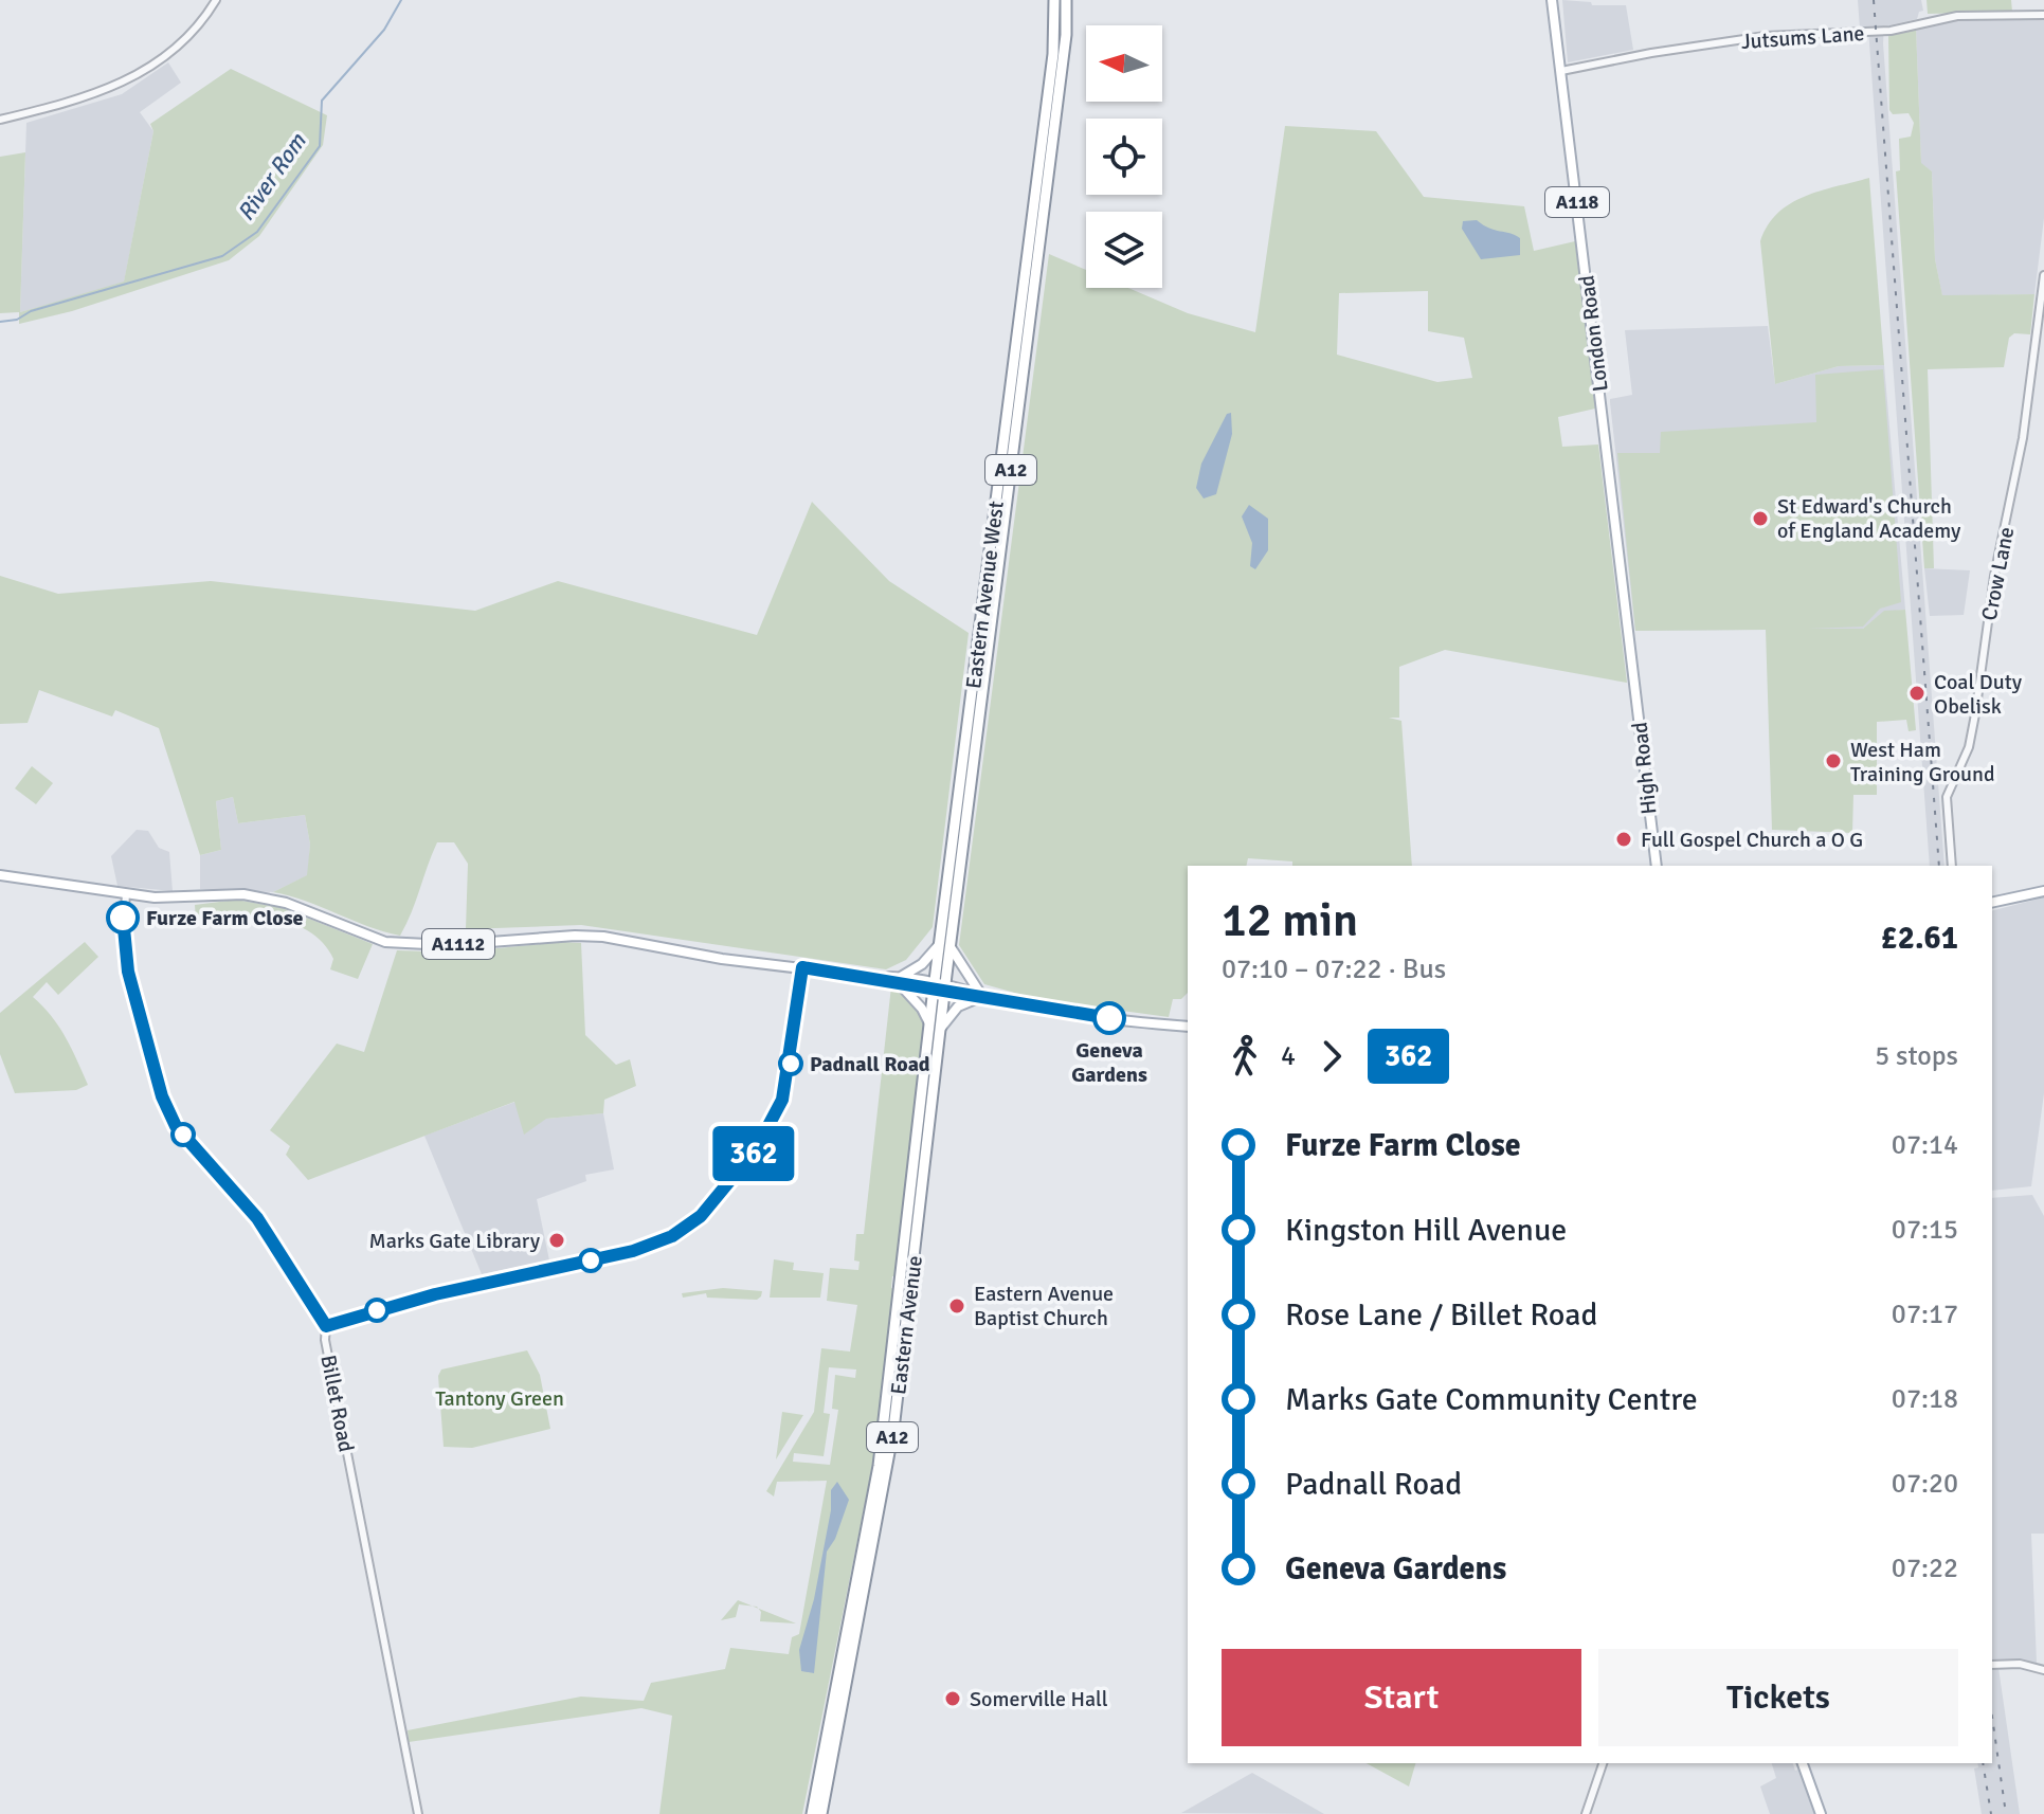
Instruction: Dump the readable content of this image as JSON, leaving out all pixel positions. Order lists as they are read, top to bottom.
{
  "streets": {
    "highway": ["A12", "Eastern Avenue West", "Eastern Avenue"],
    "main road": [
      "A118",
      "London Road",
      "High Road",
      "A1112"
    ],
    "street": ["Jutsums Lane", "Crow Lane", "Billet Road"]
  },
  "crossings": [
    ["Jutsums Lane", "London Road"],
    ["London Road", "High Road"],
    ["A12", "Eastern Avenue West"],
    ["A12", "A1112"],
    ["A12", "Eastern Avenue"],
    ["Eastern Avenue West", "A1112"],
    ["Eastern Avenue West", "Eastern Avenue"],
    ["A1112", "Eastern Avenue"],
    ["A1112", "Billet Road"]
  ],
  "water": ["River Rom"],
  "parks": ["Tantony Green"],
  "places": [
    "St Edward's Church of England Academy",
    "Coal Duty Obelisk",
    "West Ham Training Ground",
    "Full Gospel Church a O G",
    "Furze Farm Close",
    "Geneva Gardens",
    "Padnall Road",
    "Marks Gate Library",
    "Eastern Avenue Baptist Church",
    "Somerville Hall"
  ],
  "lines": ["bus line 362"],
  "north": "left",
  "page": {
    "on_map": "362",
    "heading": ["12 min", "07:10 – 07:22 · Bus", "£2.61"],
    "legs": ["4", "362", "5 stops"],
    "list": [
      {
        "name": "Furze Farm Close",
        "value": "07:14"
      },
      {
        "name": "Kingston Hill Avenue",
        "value": "07:15"
      },
      {
        "name": "Rose Lane / Billet Road",
        "value": "07:17"
      },
      {
        "name": "Marks Gate Community Centre",
        "value": "07:18"
      },
      {
        "name": "Padnall Road",
        "value": "07:20"
      },
      {
        "name": "Geneva Gardens",
        "value": "07:22"
      }
    ],
    "buttons": ["Start", "Tickets"]
  }
}
